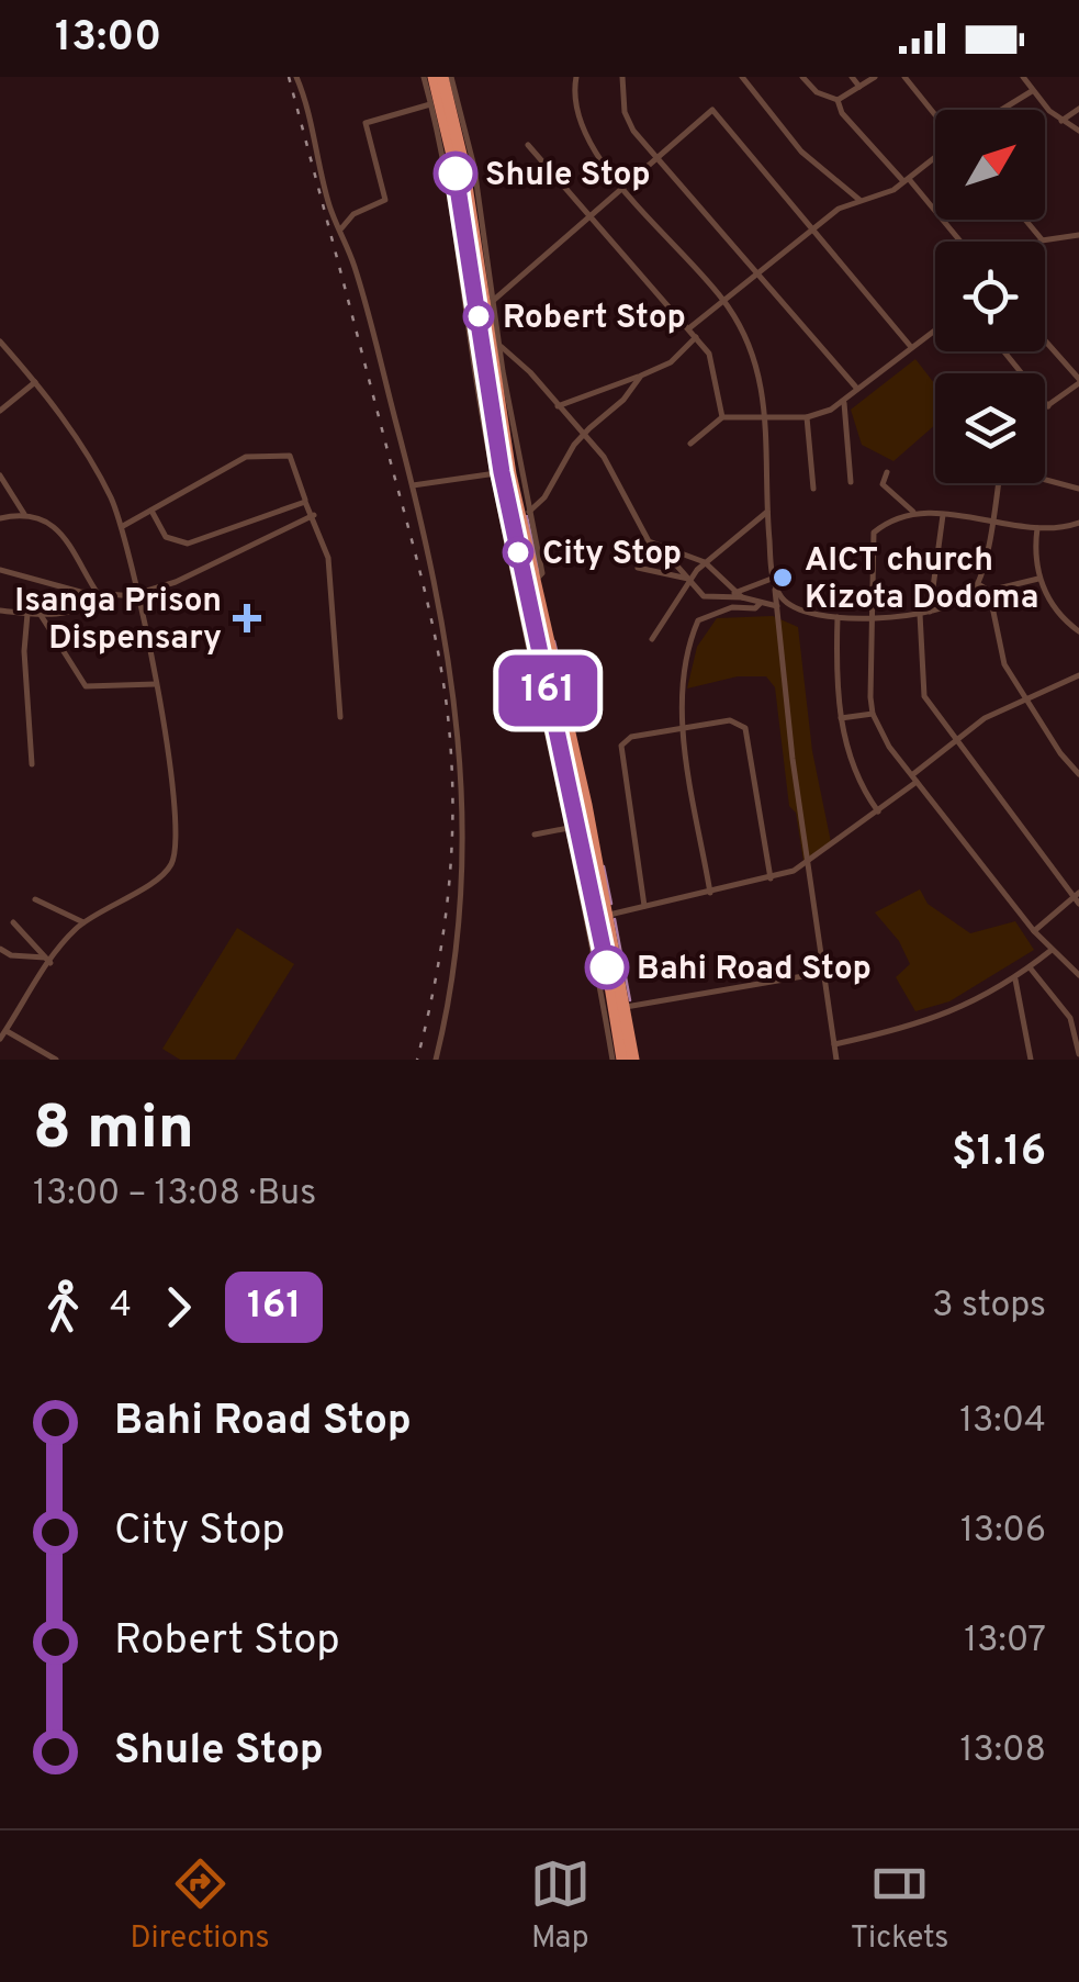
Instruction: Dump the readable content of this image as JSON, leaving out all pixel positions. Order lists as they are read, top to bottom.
{
  "places": {
    "other": [
      "Shule Stop",
      "Robert Stop",
      "City Stop",
      "AICT church Kizota Dodoma",
      "Bahi Road Stop"
    ],
    "health": ["Isanga Prison Dispensary"]
  },
  "lines": ["bus line 161"],
  "north": "top right",
  "page": {
    "status": "13:00",
    "on_map": "161",
    "heading": ["8 min", "13:00 – 13:08 · Bus", "$1.16"],
    "legs": ["4", "161", "3 stops"],
    "list": [
      {
        "name": "Bahi Road Stop",
        "value": "13:04"
      },
      {
        "name": "City Stop",
        "value": "13:06"
      },
      {
        "name": "Robert Stop",
        "value": "13:07"
      },
      {
        "name": "Shule Stop",
        "value": "13:08"
      }
    ],
    "tabs": ["Directions", "Map", "Tickets"]
  }
}
